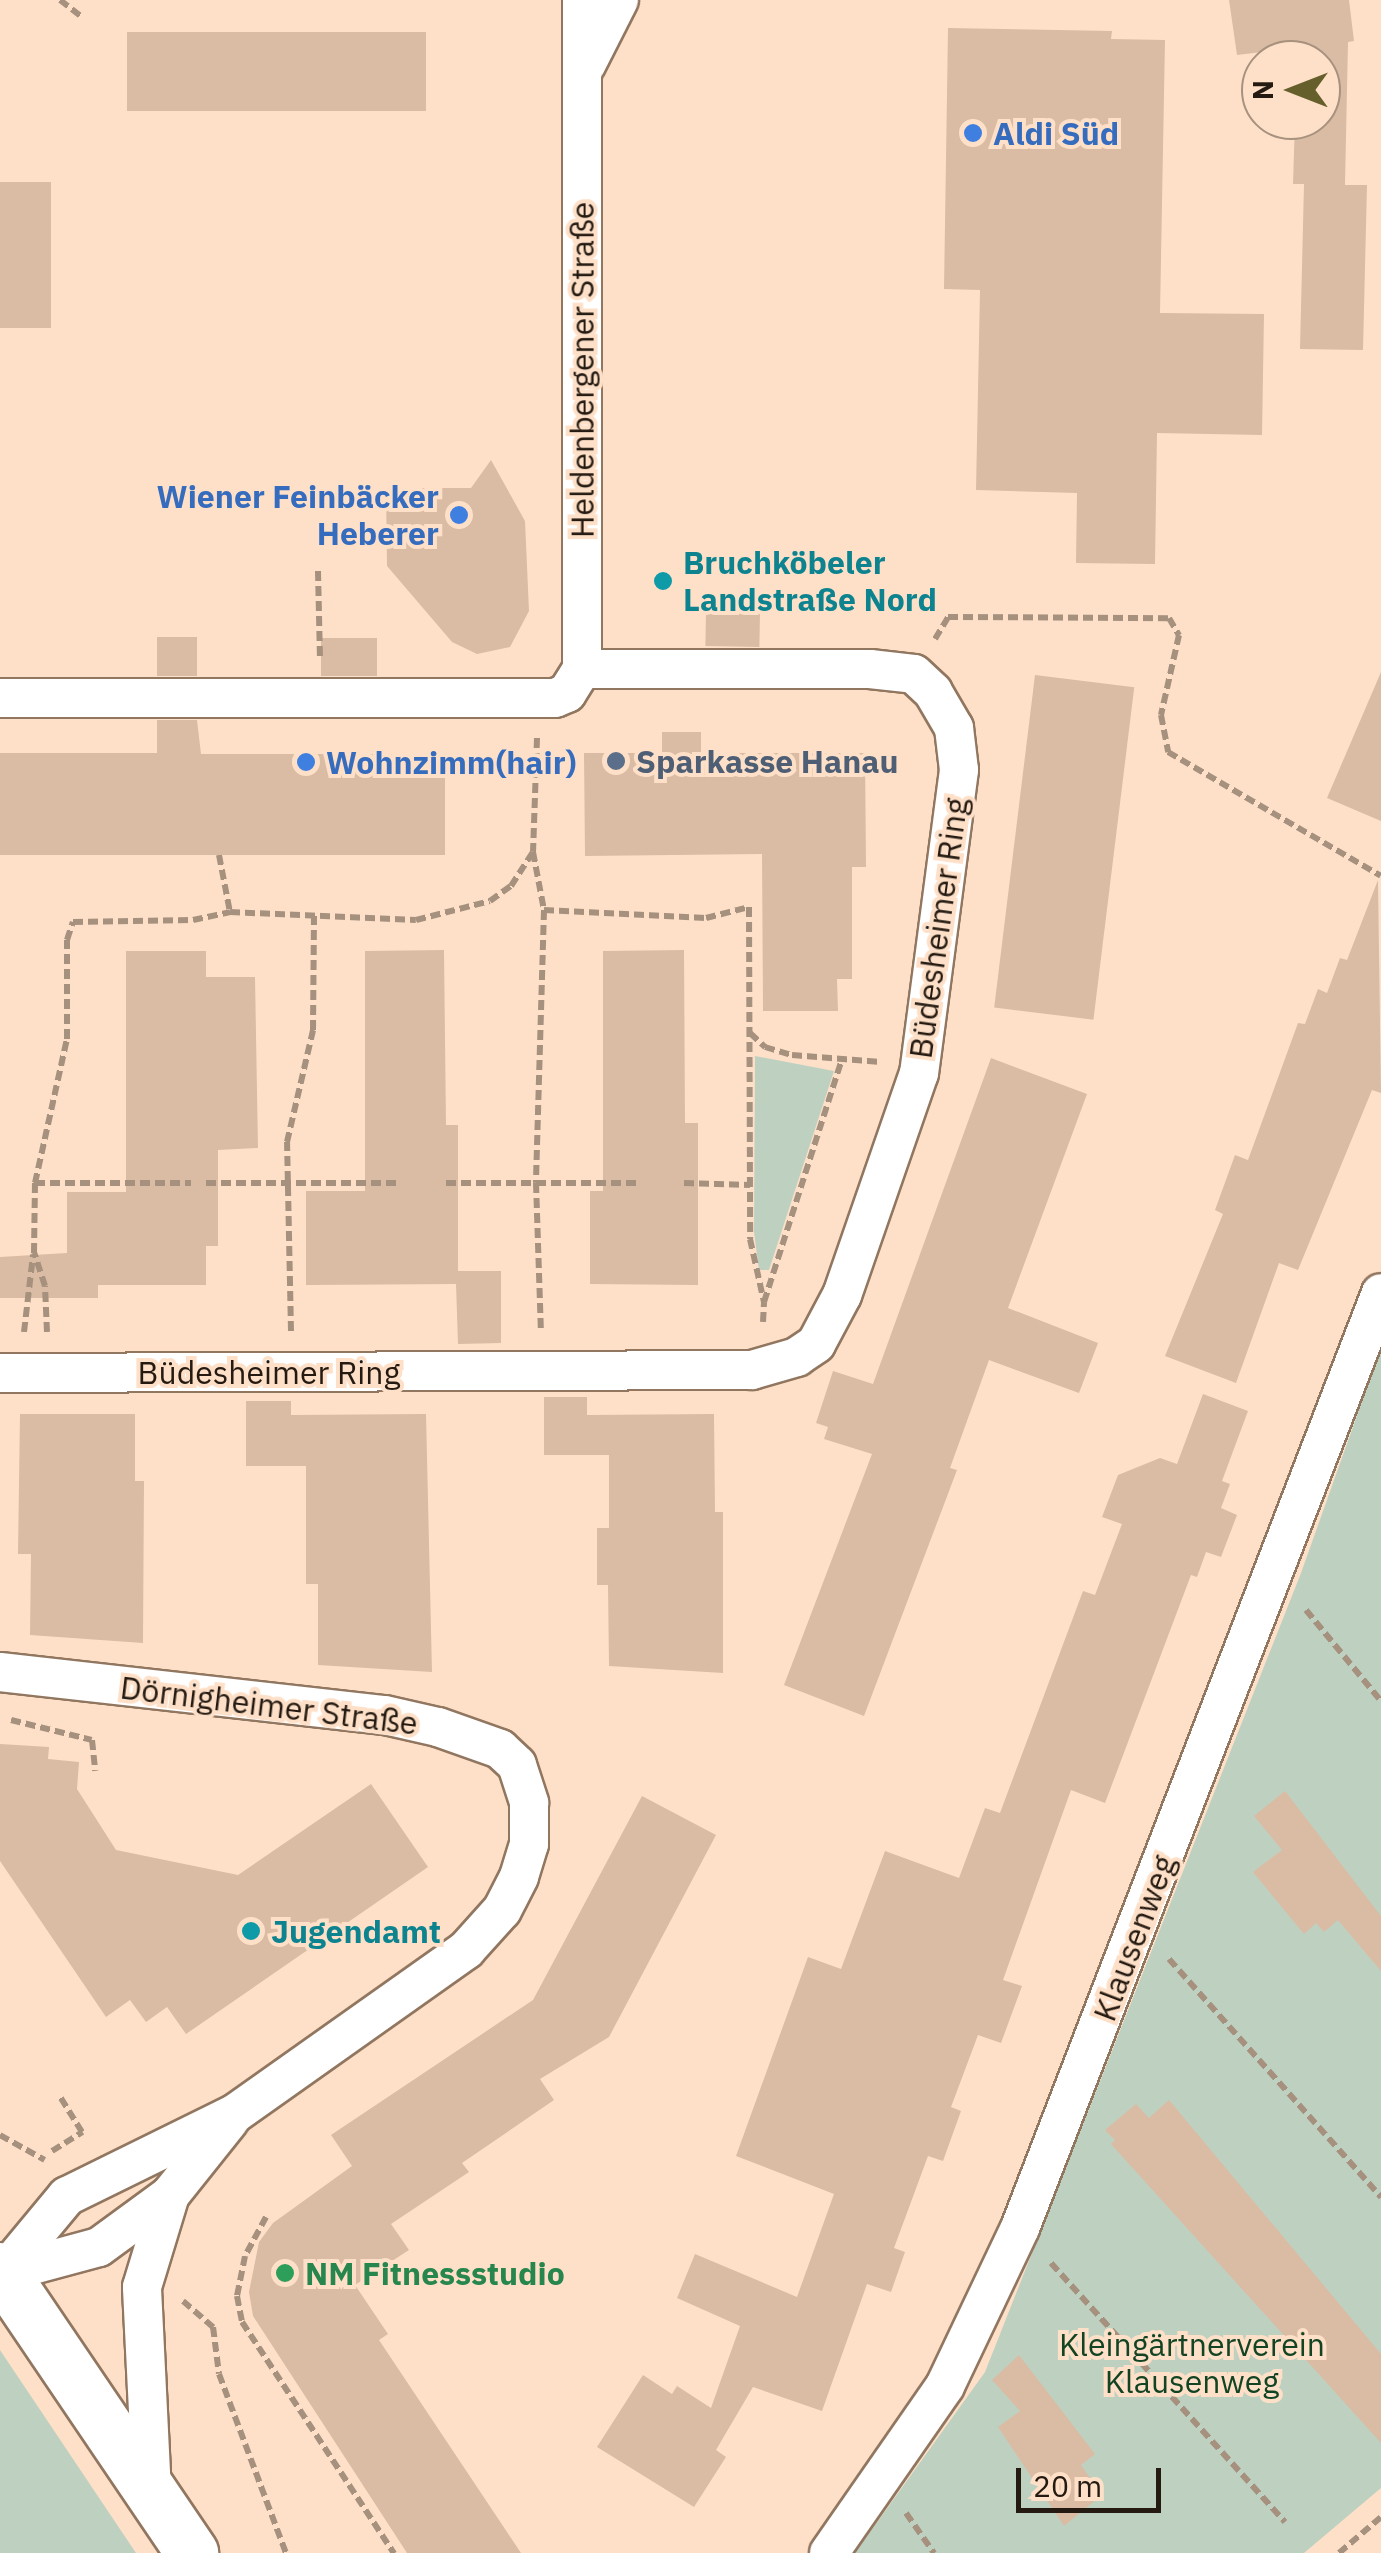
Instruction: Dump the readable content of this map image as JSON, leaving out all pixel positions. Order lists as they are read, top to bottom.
{
  "streets": {
    "street": [
      "Heldenbergener Straße",
      "Büdesheimer Ring",
      "Dörnigheimer Straße",
      "Klausenweg"
    ]
  },
  "parks": ["Kleingärtnerverein Klausenweg"],
  "places": [
    "Aldi Süd",
    "Wiener Feinbäcker Heberer",
    "Bruchköbeler Landstraße Nord",
    "Sparkasse Hanau",
    "Wohnzimm(hair)",
    "Jugendamt",
    "NM Fitnessstudio"
  ],
  "scale_bar": "20 m",
  "north": "left"
}
